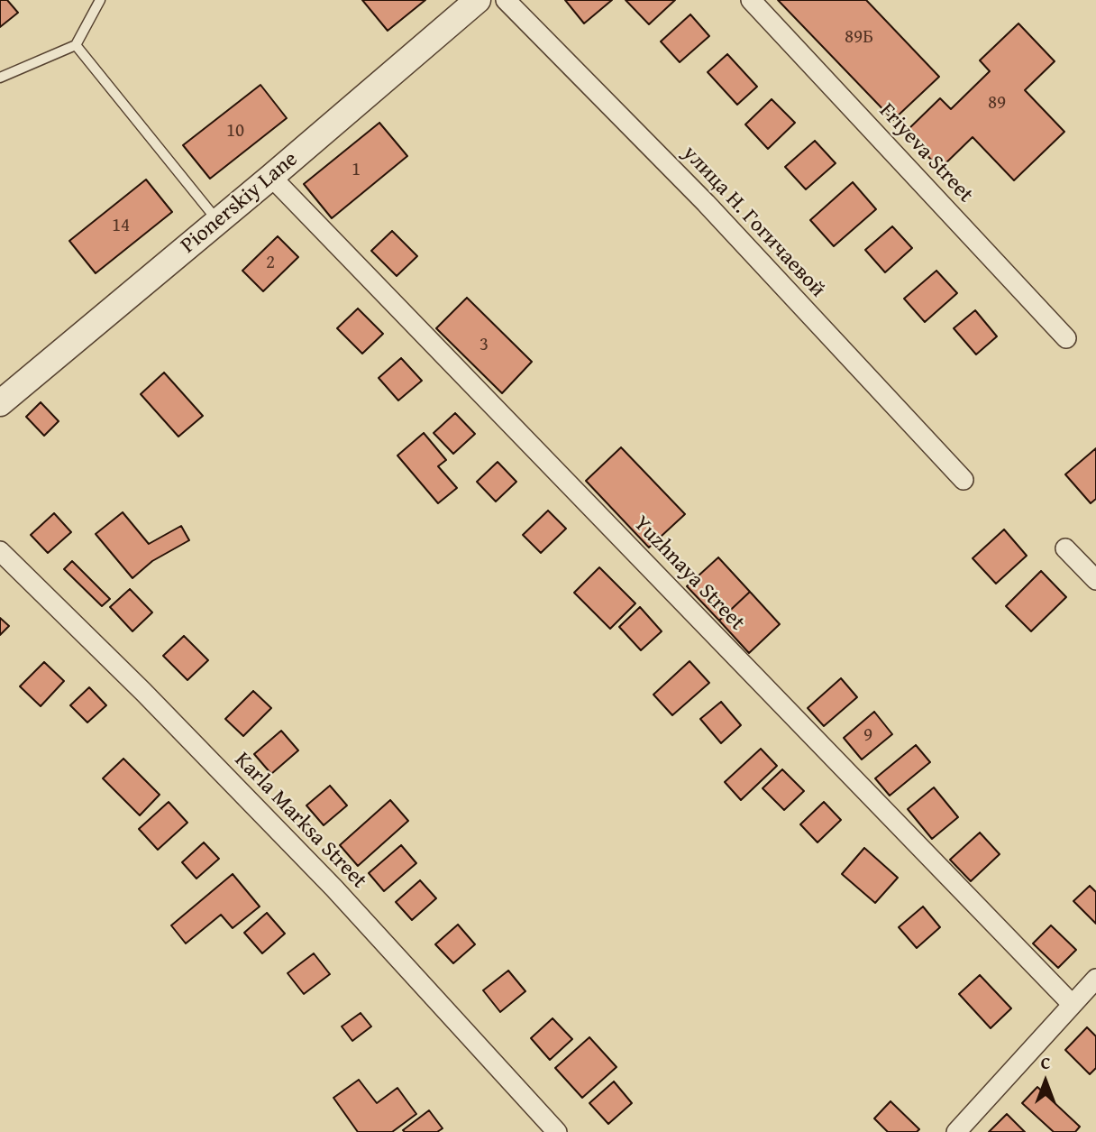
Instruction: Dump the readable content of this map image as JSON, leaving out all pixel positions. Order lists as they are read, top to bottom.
{
  "streets": {
    "street": [
      "Friyeva Street",
      "Pionerskiy Lane",
      "улица Н. Гогичаевой",
      "Yuzhnaya Street",
      "Karla Marksa Street"
    ]
  },
  "crossings": [
    ["Pionerskiy Lane", "Yuzhnaya Street"]
  ],
  "house_numbers": [
    "89Б",
    "89",
    "10",
    "1",
    "14",
    "2",
    "3",
    "9"
  ],
  "north": "top"
}
